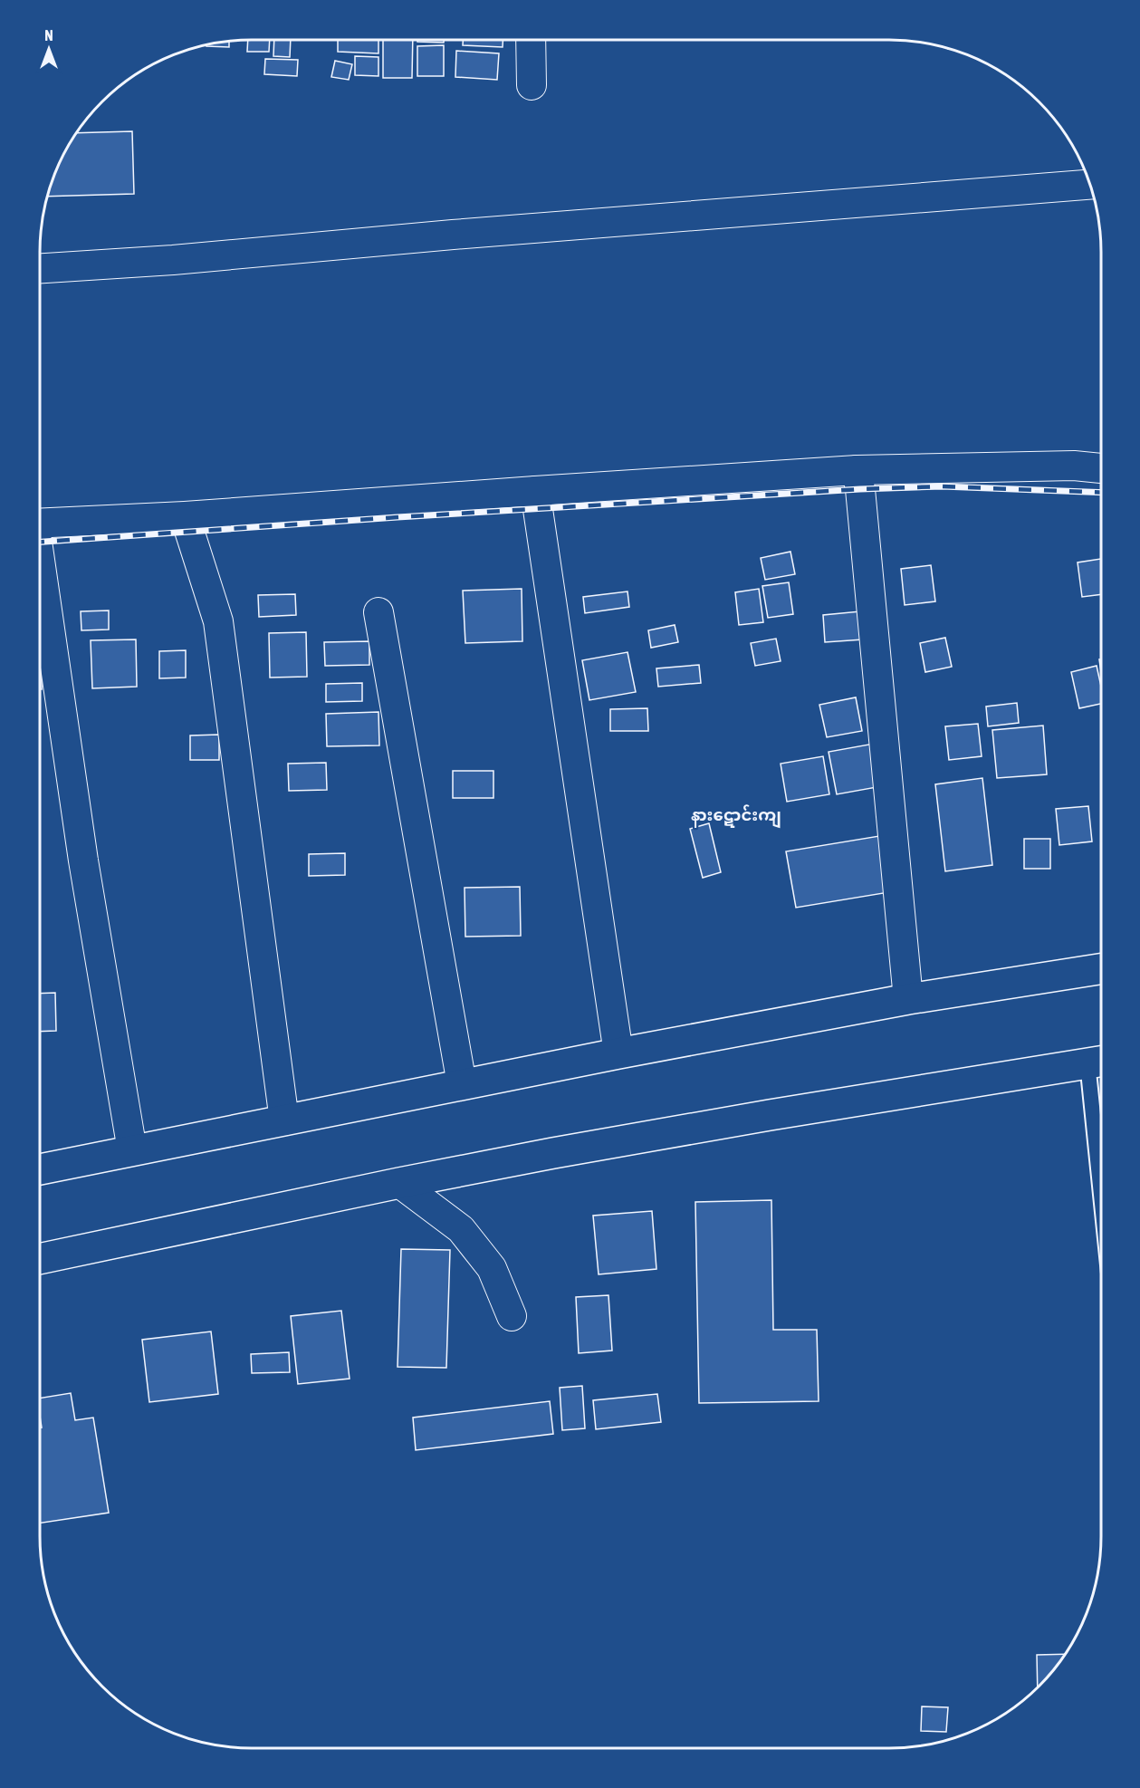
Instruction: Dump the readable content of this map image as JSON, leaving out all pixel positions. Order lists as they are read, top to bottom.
{
  "districts": ["နားဋောင်းကျ"],
  "north": "top"
}
